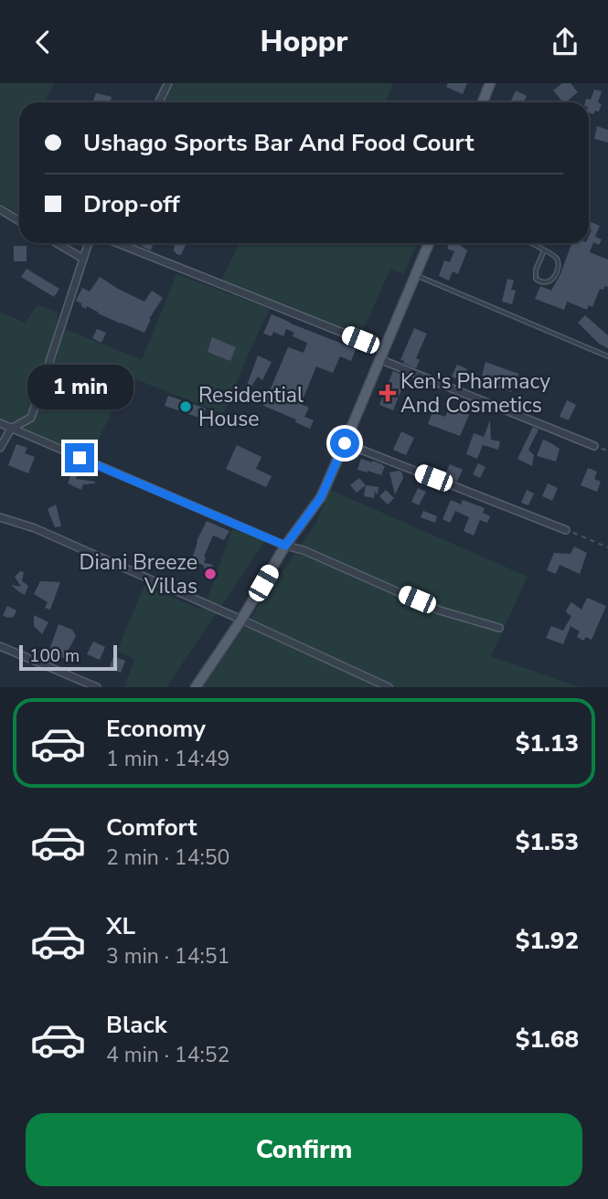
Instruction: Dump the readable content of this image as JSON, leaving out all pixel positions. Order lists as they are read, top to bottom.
{
  "places": {
    "health": ["Ken's Pharmacy And Cosmetics"],
    "other": ["Residential House", "Diani Breeze Villas"]
  },
  "scale_bar": "100 m",
  "page": {
    "header": "Hoppr",
    "banner": ["Ushago Sports Bar And Food Court", "Drop-off"],
    "bubble": "1 min",
    "scale": "100 m",
    "list": [
      {
        "name": "Economy",
        "note": "1 min · 14:49",
        "value": "$1.13"
      },
      {
        "name": "Comfort",
        "note": "2 min · 14:50",
        "value": "$1.53"
      },
      {
        "name": "XL",
        "note": "3 min · 14:51",
        "value": "$1.92"
      },
      {
        "name": "Black",
        "note": "4 min · 14:52",
        "value": "$1.68"
      }
    ],
    "buttons": "Confirm"
  }
}
